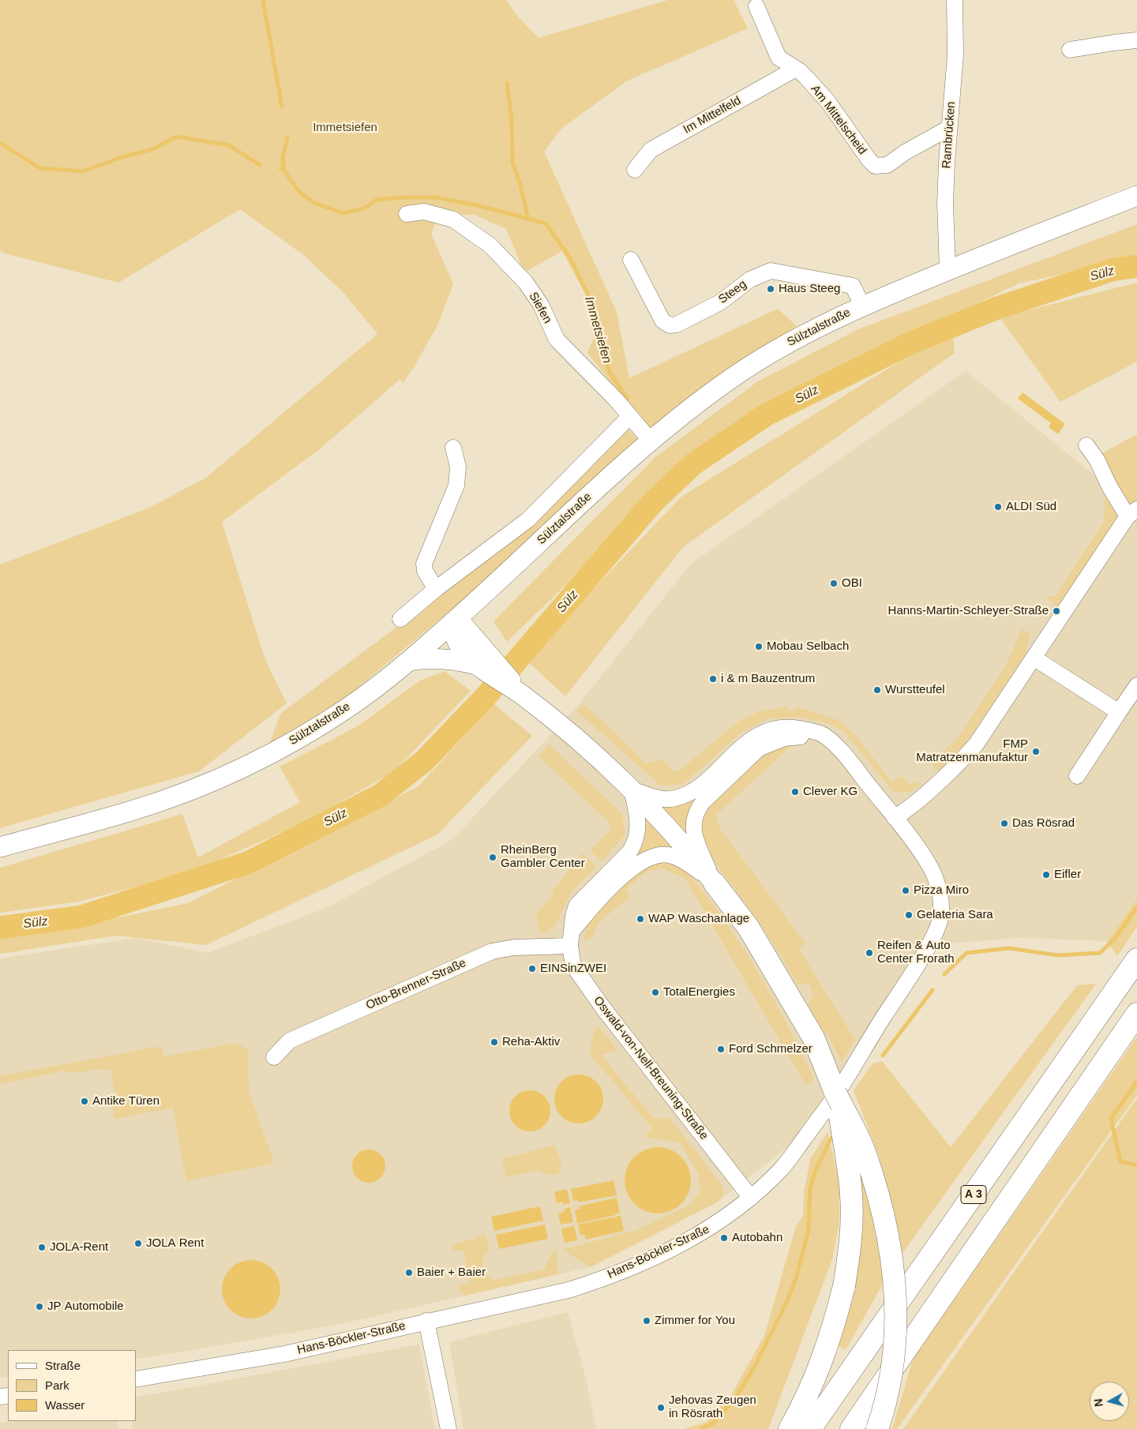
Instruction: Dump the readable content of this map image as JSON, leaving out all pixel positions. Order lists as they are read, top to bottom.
{
  "streets": {
    "highway": ["A 3"],
    "main road": ["Sülztalstraße"],
    "street": [
      "Im Mittelfeld",
      "Am Mittelscheid",
      "Rambrücken",
      "Steeg",
      "Siefen",
      "Otto-Brenner-Straße",
      "Oswald-von-Nell-Breuning-Straße",
      "Hans-Böckler-Straße"
    ]
  },
  "crossings": [
    ["Im Mittelfeld", "Am Mittelscheid"],
    ["Am Mittelscheid", "Rambrücken"],
    ["Rambrücken", "Sülztalstraße"],
    ["Steeg", "Sülztalstraße"],
    ["Siefen", "Sülztalstraße"],
    ["Otto-Brenner-Straße", "Oswald-von-Nell-Breuning-Straße"],
    ["Oswald-von-Nell-Breuning-Straße", "Hans-Böckler-Straße"]
  ],
  "water": ["Sülz", "Immetsiefen"],
  "parks": ["Immetsiefen"],
  "places": [
    "Haus Steeg",
    "ALDI Süd",
    "OBI",
    "Hanns-Martin-Schleyer-Straße",
    "Mobau Selbach",
    "i & m Bauzentrum",
    "Wurstteufel",
    "FMP Matratzenmanufaktur",
    "Clever KG",
    "Das Rösrad",
    "RheinBerg Gambler Center",
    "Eifler",
    "Pizza Miro",
    "Gelateria Sara",
    "WAP Waschanlage",
    "Reifen & Auto Center Frorath",
    "EINSinZWEI",
    "TotalEnergies",
    "Reha-Aktiv",
    "Ford Schmelzer",
    "Antike Türen",
    "Autobahn",
    "JOLA Rent",
    "JOLA-Rent",
    "Baier + Baier",
    "JP Automobile",
    "Zimmer for You",
    "Jehovas Zeugen in Rösrath"
  ],
  "legend": ["Straße", "Park", "Wasser"],
  "north": "left"
}
